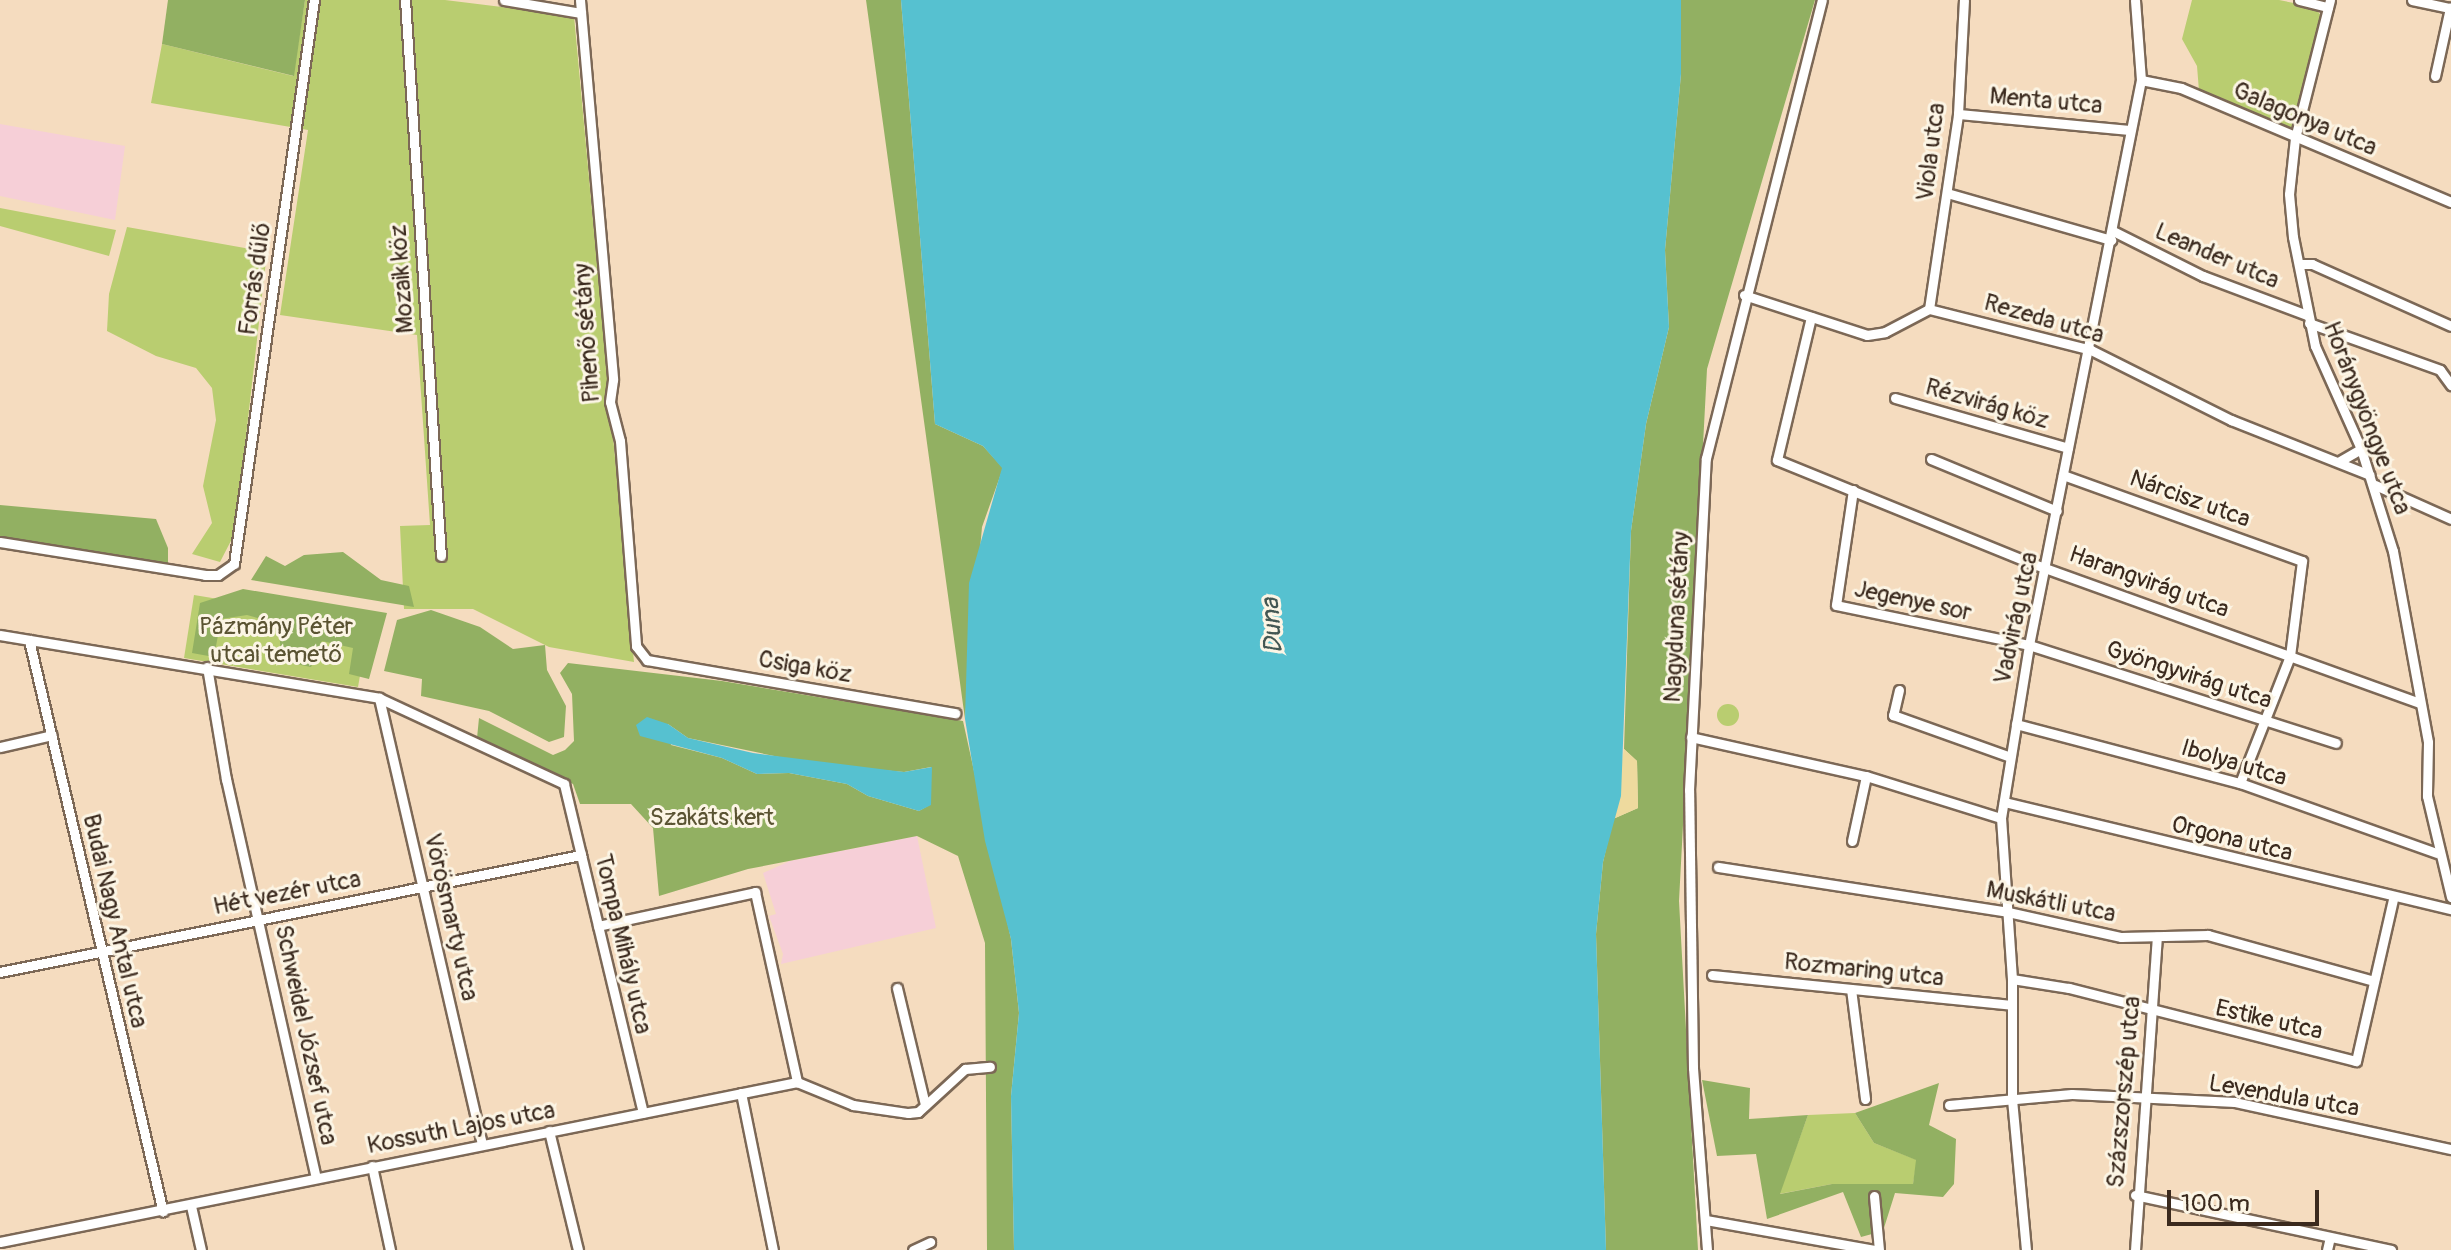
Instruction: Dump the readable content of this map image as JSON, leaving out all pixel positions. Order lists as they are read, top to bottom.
{
  "streets": {
    "street": [
      "Menta utca",
      "Galagonya utca",
      "Viola utca",
      "Leander utca",
      "Forrás dűlő",
      "Mozaik köz",
      "Rezeda utca",
      "Pihenő sétány",
      "Rézvirág köz",
      "Horánygyöngye utca",
      "Nárcisz utca",
      "Harangvirág utca",
      "Jegenye sor",
      "Nagyduna sétány",
      "Vadvirág utca",
      "Csiga köz",
      "Gyöngyvirág utca",
      "Ibolya utca",
      "Orgona utca",
      "Hét vezér utca",
      "Muskátli utca",
      "Vörösmarty utca",
      "Budai Nagy Antal utca",
      "Tompa Mihály utca",
      "Rozmaring utca",
      "Estike utca",
      "Schweidel József utca",
      "Százszorszép utca",
      "Levendula utca",
      "Kossuth Lajos utca"
    ]
  },
  "crossings": [
    ["Menta utca", "Viola utca"],
    ["Menta utca", "Vadvirág utca"],
    ["Galagonya utca", "Horánygyöngye utca"],
    ["Galagonya utca", "Vadvirág utca"],
    ["Viola utca", "Leander utca"],
    ["Viola utca", "Rezeda utca"],
    ["Leander utca", "Horánygyöngye utca"],
    ["Leander utca", "Vadvirág utca"],
    ["Rezeda utca", "Horánygyöngye utca"],
    ["Rezeda utca", "Vadvirág utca"],
    ["Pihenő sétány", "Csiga köz"],
    ["Rézvirág köz", "Vadvirág utca"],
    ["Horánygyöngye utca", "Harangvirág utca"],
    ["Horánygyöngye utca", "Ibolya utca"],
    ["Nárcisz utca", "Harangvirág utca"],
    ["Nárcisz utca", "Vadvirág utca"],
    ["Harangvirág utca", "Jegenye sor"],
    ["Harangvirág utca", "Vadvirág utca"],
    ["Jegenye sor", "Vadvirág utca"],
    ["Jegenye sor", "Gyöngyvirág utca"],
    ["Vadvirág utca", "Gyöngyvirág utca"],
    ["Vadvirág utca", "Ibolya utca"],
    ["Vadvirág utca", "Orgona utca"],
    ["Vadvirág utca", "Muskátli utca"],
    ["Vadvirág utca", "Rozmaring utca"],
    ["Vadvirág utca", "Estike utca"],
    ["Vadvirág utca", "Levendula utca"],
    ["Orgona utca", "Estike utca"],
    ["Hét vezér utca", "Vörösmarty utca"],
    ["Hét vezér utca", "Budai Nagy Antal utca"],
    ["Hét vezér utca", "Tompa Mihály utca"],
    ["Hét vezér utca", "Schweidel József utca"],
    ["Muskátli utca", "Estike utca"],
    ["Muskátli utca", "Százszorszép utca"],
    ["Vörösmarty utca", "Tompa Mihály utca"],
    ["Vörösmarty utca", "Kossuth Lajos utca"],
    ["Budai Nagy Antal utca", "Kossuth Lajos utca"],
    ["Tompa Mihály utca", "Kossuth Lajos utca"],
    ["Estike utca", "Százszorszép utca"],
    ["Schweidel József utca", "Kossuth Lajos utca"],
    ["Százszorszép utca", "Levendula utca"]
  ],
  "water": ["Duna"],
  "parks": ["Pázmány Péter utcai temető", "Szakáts kert"],
  "scale_bar": "100 m"
}
